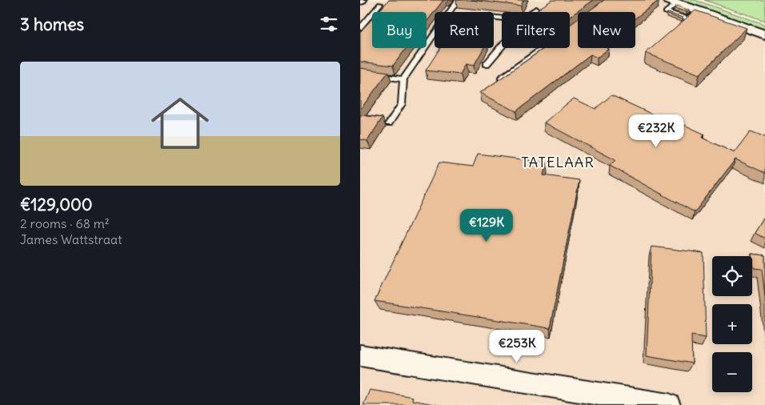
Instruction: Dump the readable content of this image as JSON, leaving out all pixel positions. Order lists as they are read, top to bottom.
{
  "districts": ["TATELAAR"],
  "page": {
    "heading": "3 homes",
    "chip": [
      "Buy",
      "Rent",
      "Filters",
      "New"
    ],
    "list": [
      {
        "name": "€129,000",
        "note": "2 rooms · 68 m² · James Wattstraat"
      }
    ],
    "price": ["€232K", "€129K", "€253K"],
    "map_buttons": ["+", "−"]
  }
}
